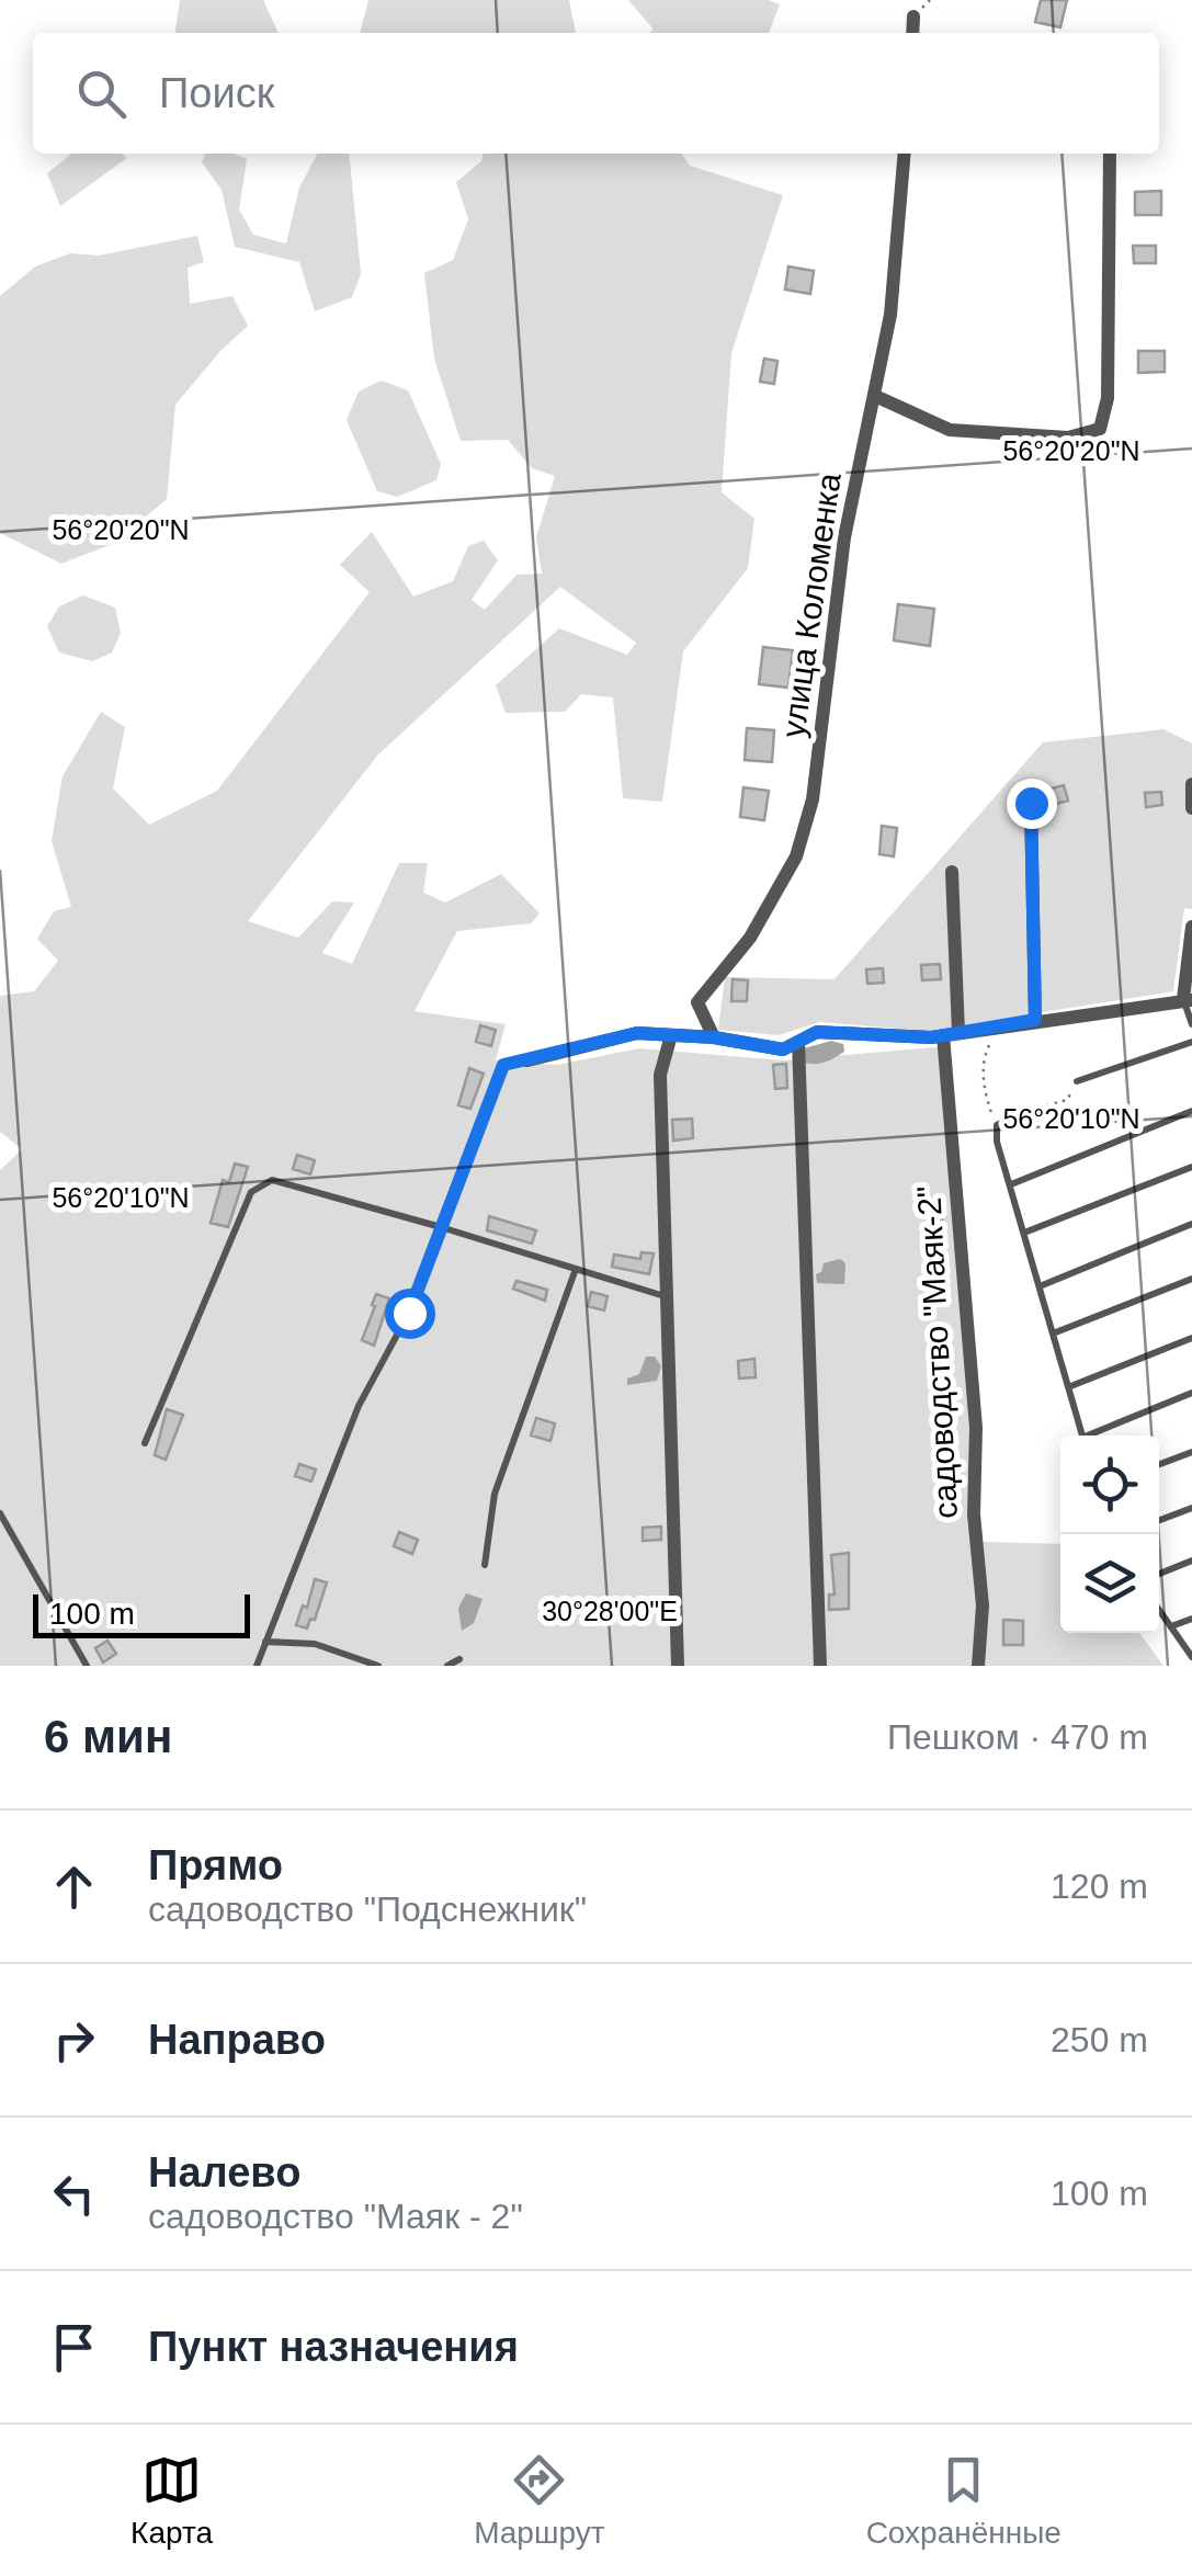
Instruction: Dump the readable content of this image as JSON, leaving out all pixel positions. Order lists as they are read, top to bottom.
{
  "streets": {
    "street": ["улица Коломенка", "садоводство \"Маяк-2\""]
  },
  "scale_bar": "100 m",
  "page": {
    "search": "Поиск",
    "scale": "100 m",
    "heading": ["6 мин", "Пешком · 470 m"],
    "list": [
      ["Прямо", "садоводство \"Подснежник\"", "120 m"],
      ["Направо", "250 m"],
      ["Налево", "садоводство \"Маяк - 2\"", "100 m"],
      "Пункт назначения"
    ],
    "nav": ["Карта", "Маршрут", "Сохранённые"]
  },
  "coordinates": ["56°20'20\"N", "56°20'10\"N", "30°28'00\"E"]
}
